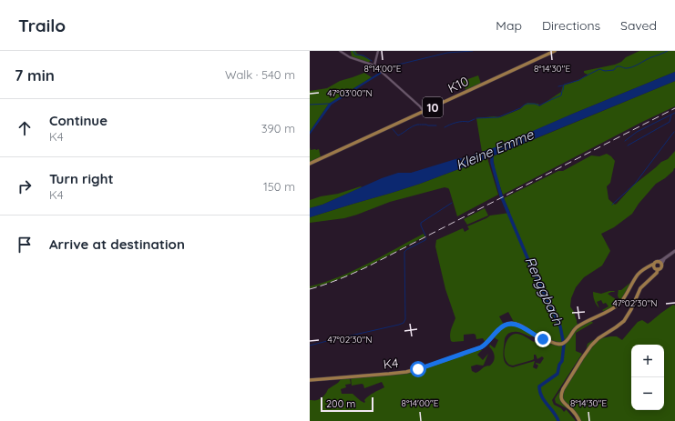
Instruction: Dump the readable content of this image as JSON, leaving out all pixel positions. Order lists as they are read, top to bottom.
{
  "streets": {
    "main road": ["K10", "10", "K4"]
  },
  "water": ["Kleine Emme", "Renggbach"],
  "scale_bar": "200 m",
  "page": {
    "header": "Trailo",
    "nav": ["Map", "Directions", "Saved"],
    "heading": ["7 min", "Walk · 540 m"],
    "list": [
      ["Continue", "K4", "390 m"],
      ["Turn right", "K4", "150 m"],
      "Arrive at destination"
    ],
    "map_buttons": ["+", "−"],
    "scale": "200 m"
  },
  "coordinates": [
    "8°14'00\"E",
    "8°14'30\"E",
    "47°03'00\"N",
    "47°02'30\"N"
  ]
}
